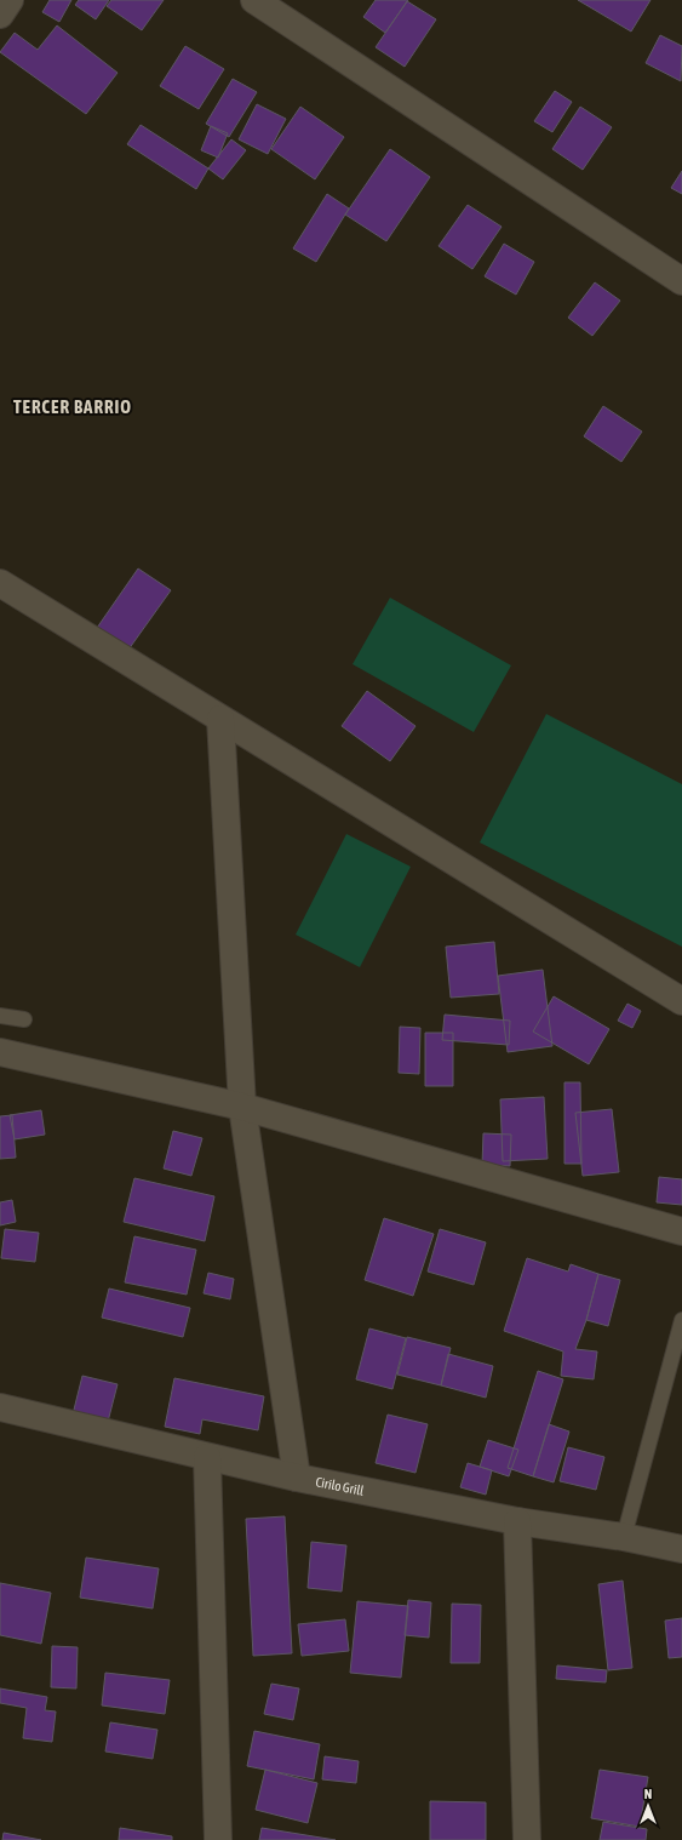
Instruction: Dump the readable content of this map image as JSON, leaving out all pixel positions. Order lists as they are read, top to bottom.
{
  "streets": {
    "street": ["Cirilo Grill"]
  },
  "districts": ["TERCER BARRIO"],
  "north": "top"
}
